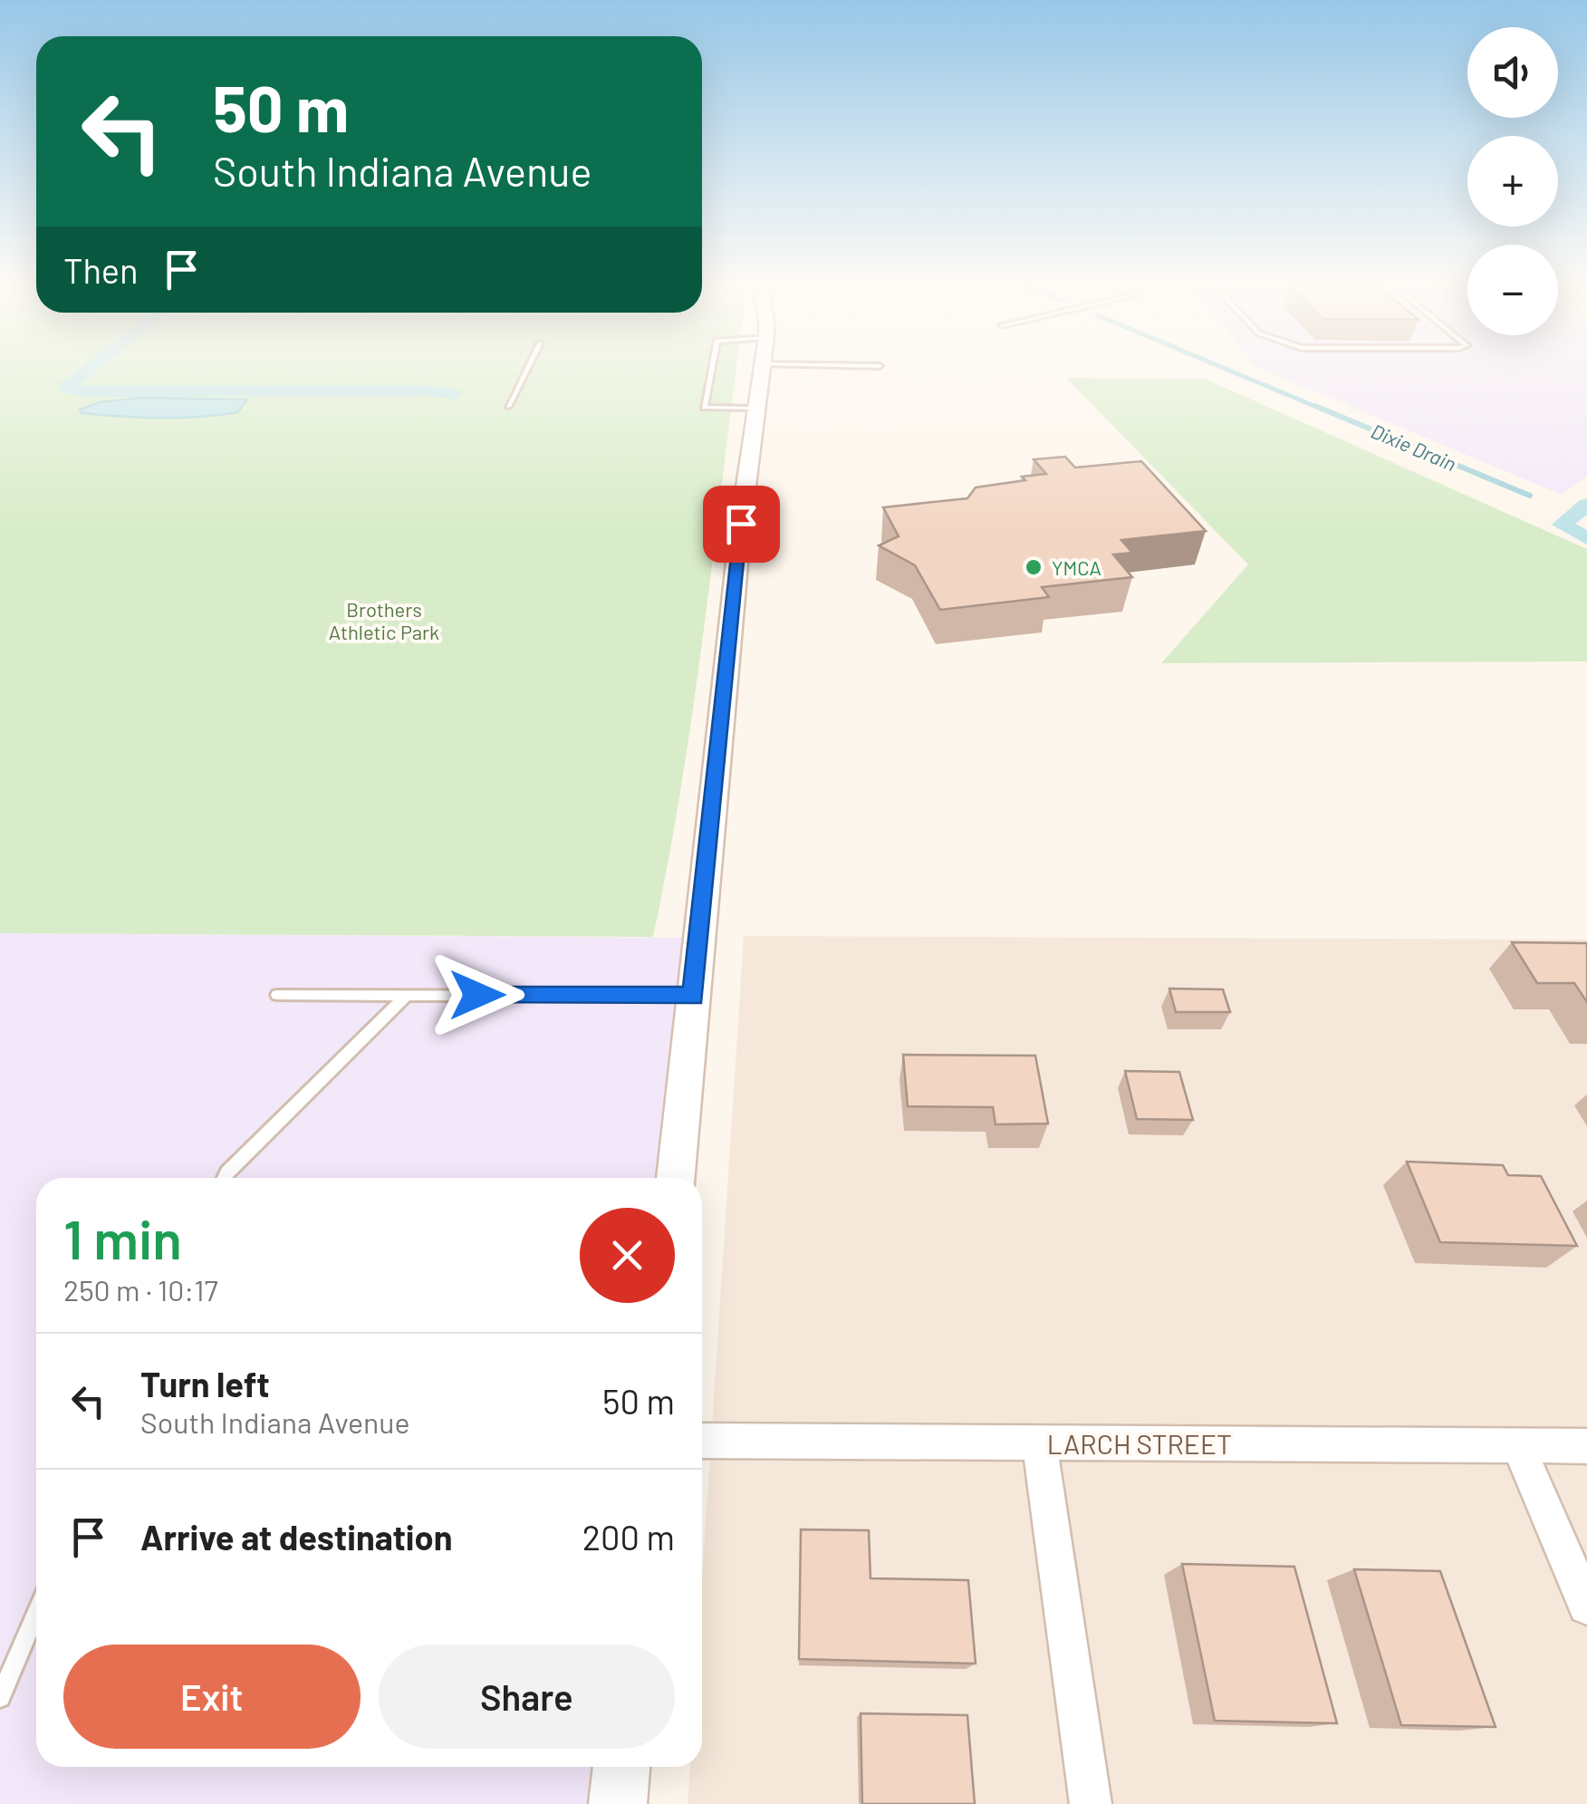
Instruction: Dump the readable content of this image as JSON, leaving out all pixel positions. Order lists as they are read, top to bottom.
{
  "streets": {
    "street": ["LARCH STREET"]
  },
  "water": ["Dixie Drain"],
  "parks": ["Brothers Athletic Park"],
  "places": ["YMCA"],
  "page": {
    "map_buttons": ["+", "−"],
    "turn": ["50 m", "South Indiana Avenue"],
    "then": "Then",
    "heading": ["1 min", "250 m · 10:17"],
    "list": [
      {
        "name": "Turn left",
        "note": "South Indiana Avenue",
        "value": "50 m"
      },
      {
        "name": "Arrive at destination",
        "value": "200 m"
      }
    ],
    "buttons": ["Exit", "Share"]
  }
}
